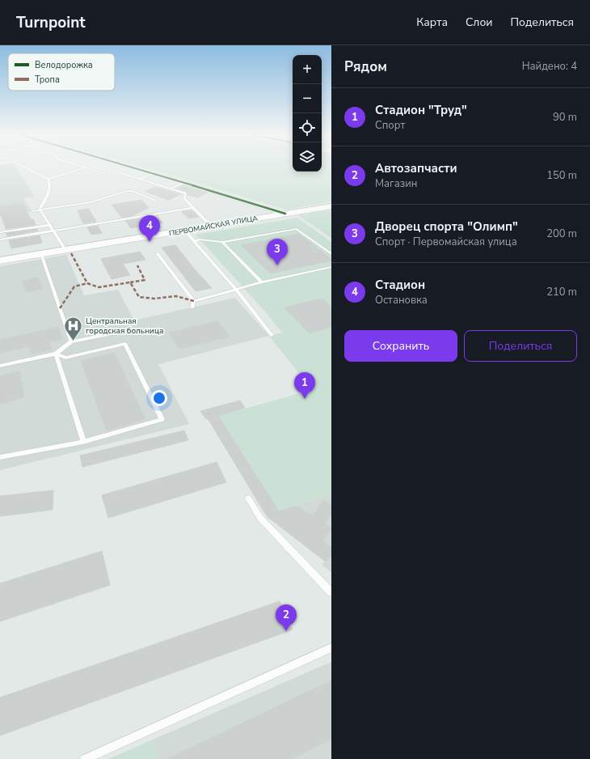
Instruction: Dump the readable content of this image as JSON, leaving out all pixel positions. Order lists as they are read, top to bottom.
{
  "streets": {
    "main road": ["ПЕРВОМАЙСКАЯ УЛИЦА"]
  },
  "places": {
    "hospital": ["Центральная городская больница"]
  },
  "legend": ["Велодорожка", "Тропа"],
  "page": {
    "header": "Turnpoint",
    "nav": ["Карта", "Слои", "Поделиться"],
    "heading": ["Рядом", "Найдено: 4"],
    "map_buttons": ["+", "−"],
    "list": [
      {
        "mark": "1",
        "name": "Стадион \"Труд\"",
        "note": "Спорт",
        "value": "90 m"
      },
      {
        "mark": "2",
        "name": "Автозапчасти",
        "note": "Магазин",
        "value": "150 m"
      },
      {
        "mark": "3",
        "name": "Дворец спорта \"Олимп\"",
        "note": "Спорт · Первомайская улица",
        "value": "200 m"
      },
      {
        "mark": "4",
        "name": "Стадион",
        "note": "Остановка",
        "value": "210 m"
      }
    ],
    "pins": [
      "4",
      "3",
      "1",
      "2"
    ],
    "buttons": ["Сохранить", "Поделиться"]
  }
}
